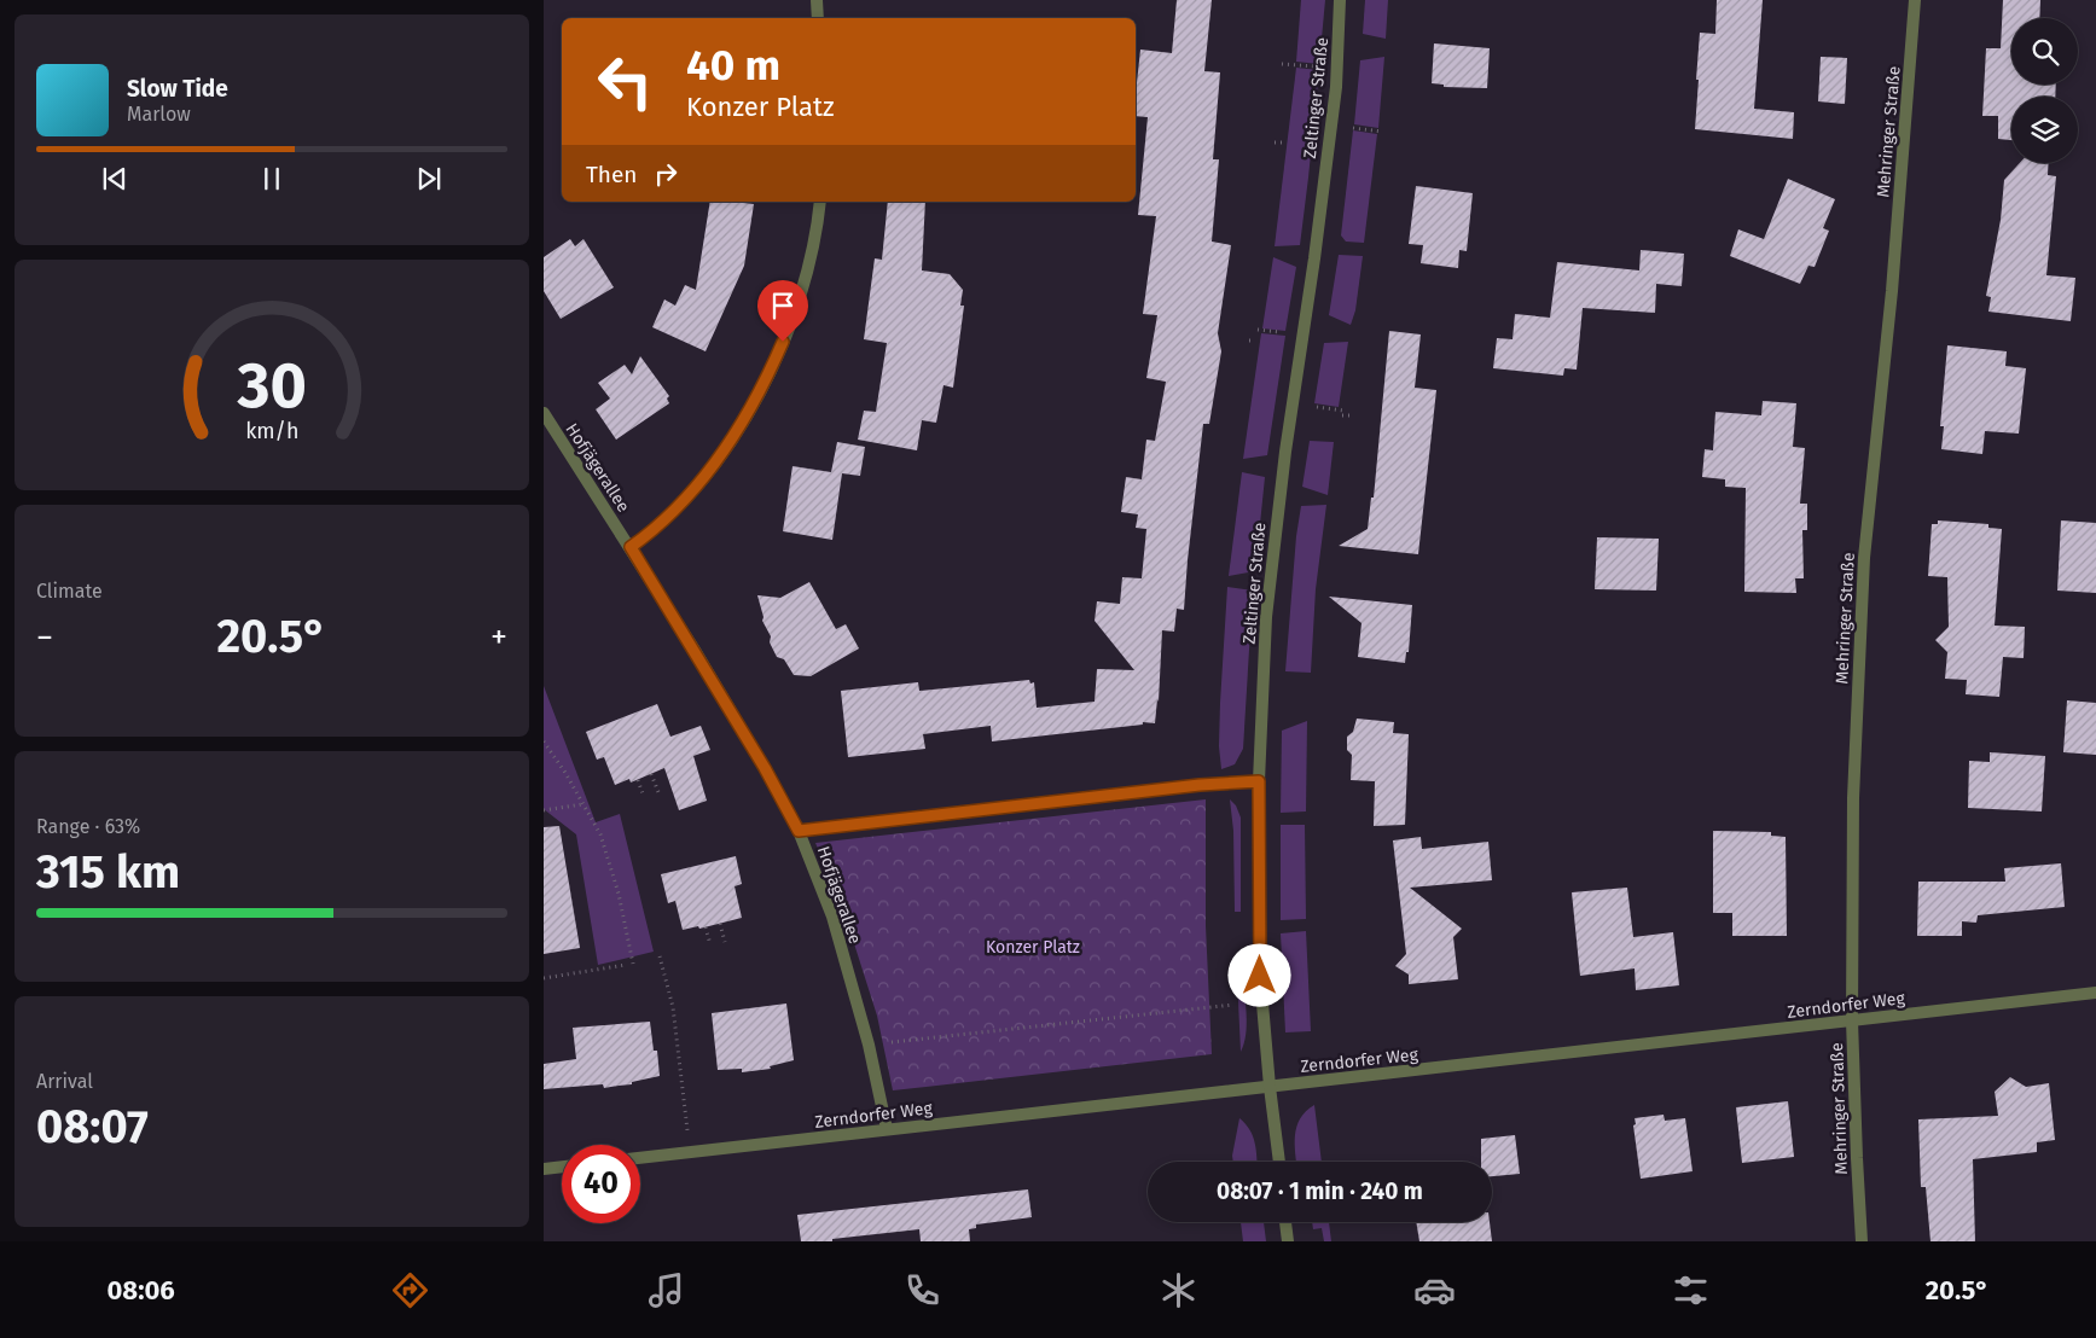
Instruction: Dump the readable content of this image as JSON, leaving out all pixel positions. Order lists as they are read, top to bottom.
{
  "streets": {
    "street": [
      "Zeltinger Straße",
      "Mehringer Straße",
      "Hofjägerallee",
      "Zerndorfer Weg"
    ]
  },
  "crossings": [
    ["Zeltinger Straße", "Zerndorfer Weg"],
    ["Mehringer Straße", "Zerndorfer Weg"],
    ["Hofjägerallee", "Zerndorfer Weg"]
  ],
  "parks": ["Konzer Platz"],
  "page": {
    "turn": ["40 m", "Konzer Platz"],
    "song": ["Slow Tide", "Marlow"],
    "then": "Then",
    "tile": [
      "Climate",
      ["Range · 63%", "315 km"],
      ["Arrival", "08:07"]
    ],
    "heat": ["−", "20.5°", "+"],
    "limit": "40",
    "trip": "08:07 · 1 min · 240 m",
    "tabs": ["08:06", "20.5°"],
    "gauge": ["30", "km/h"]
  }
}
